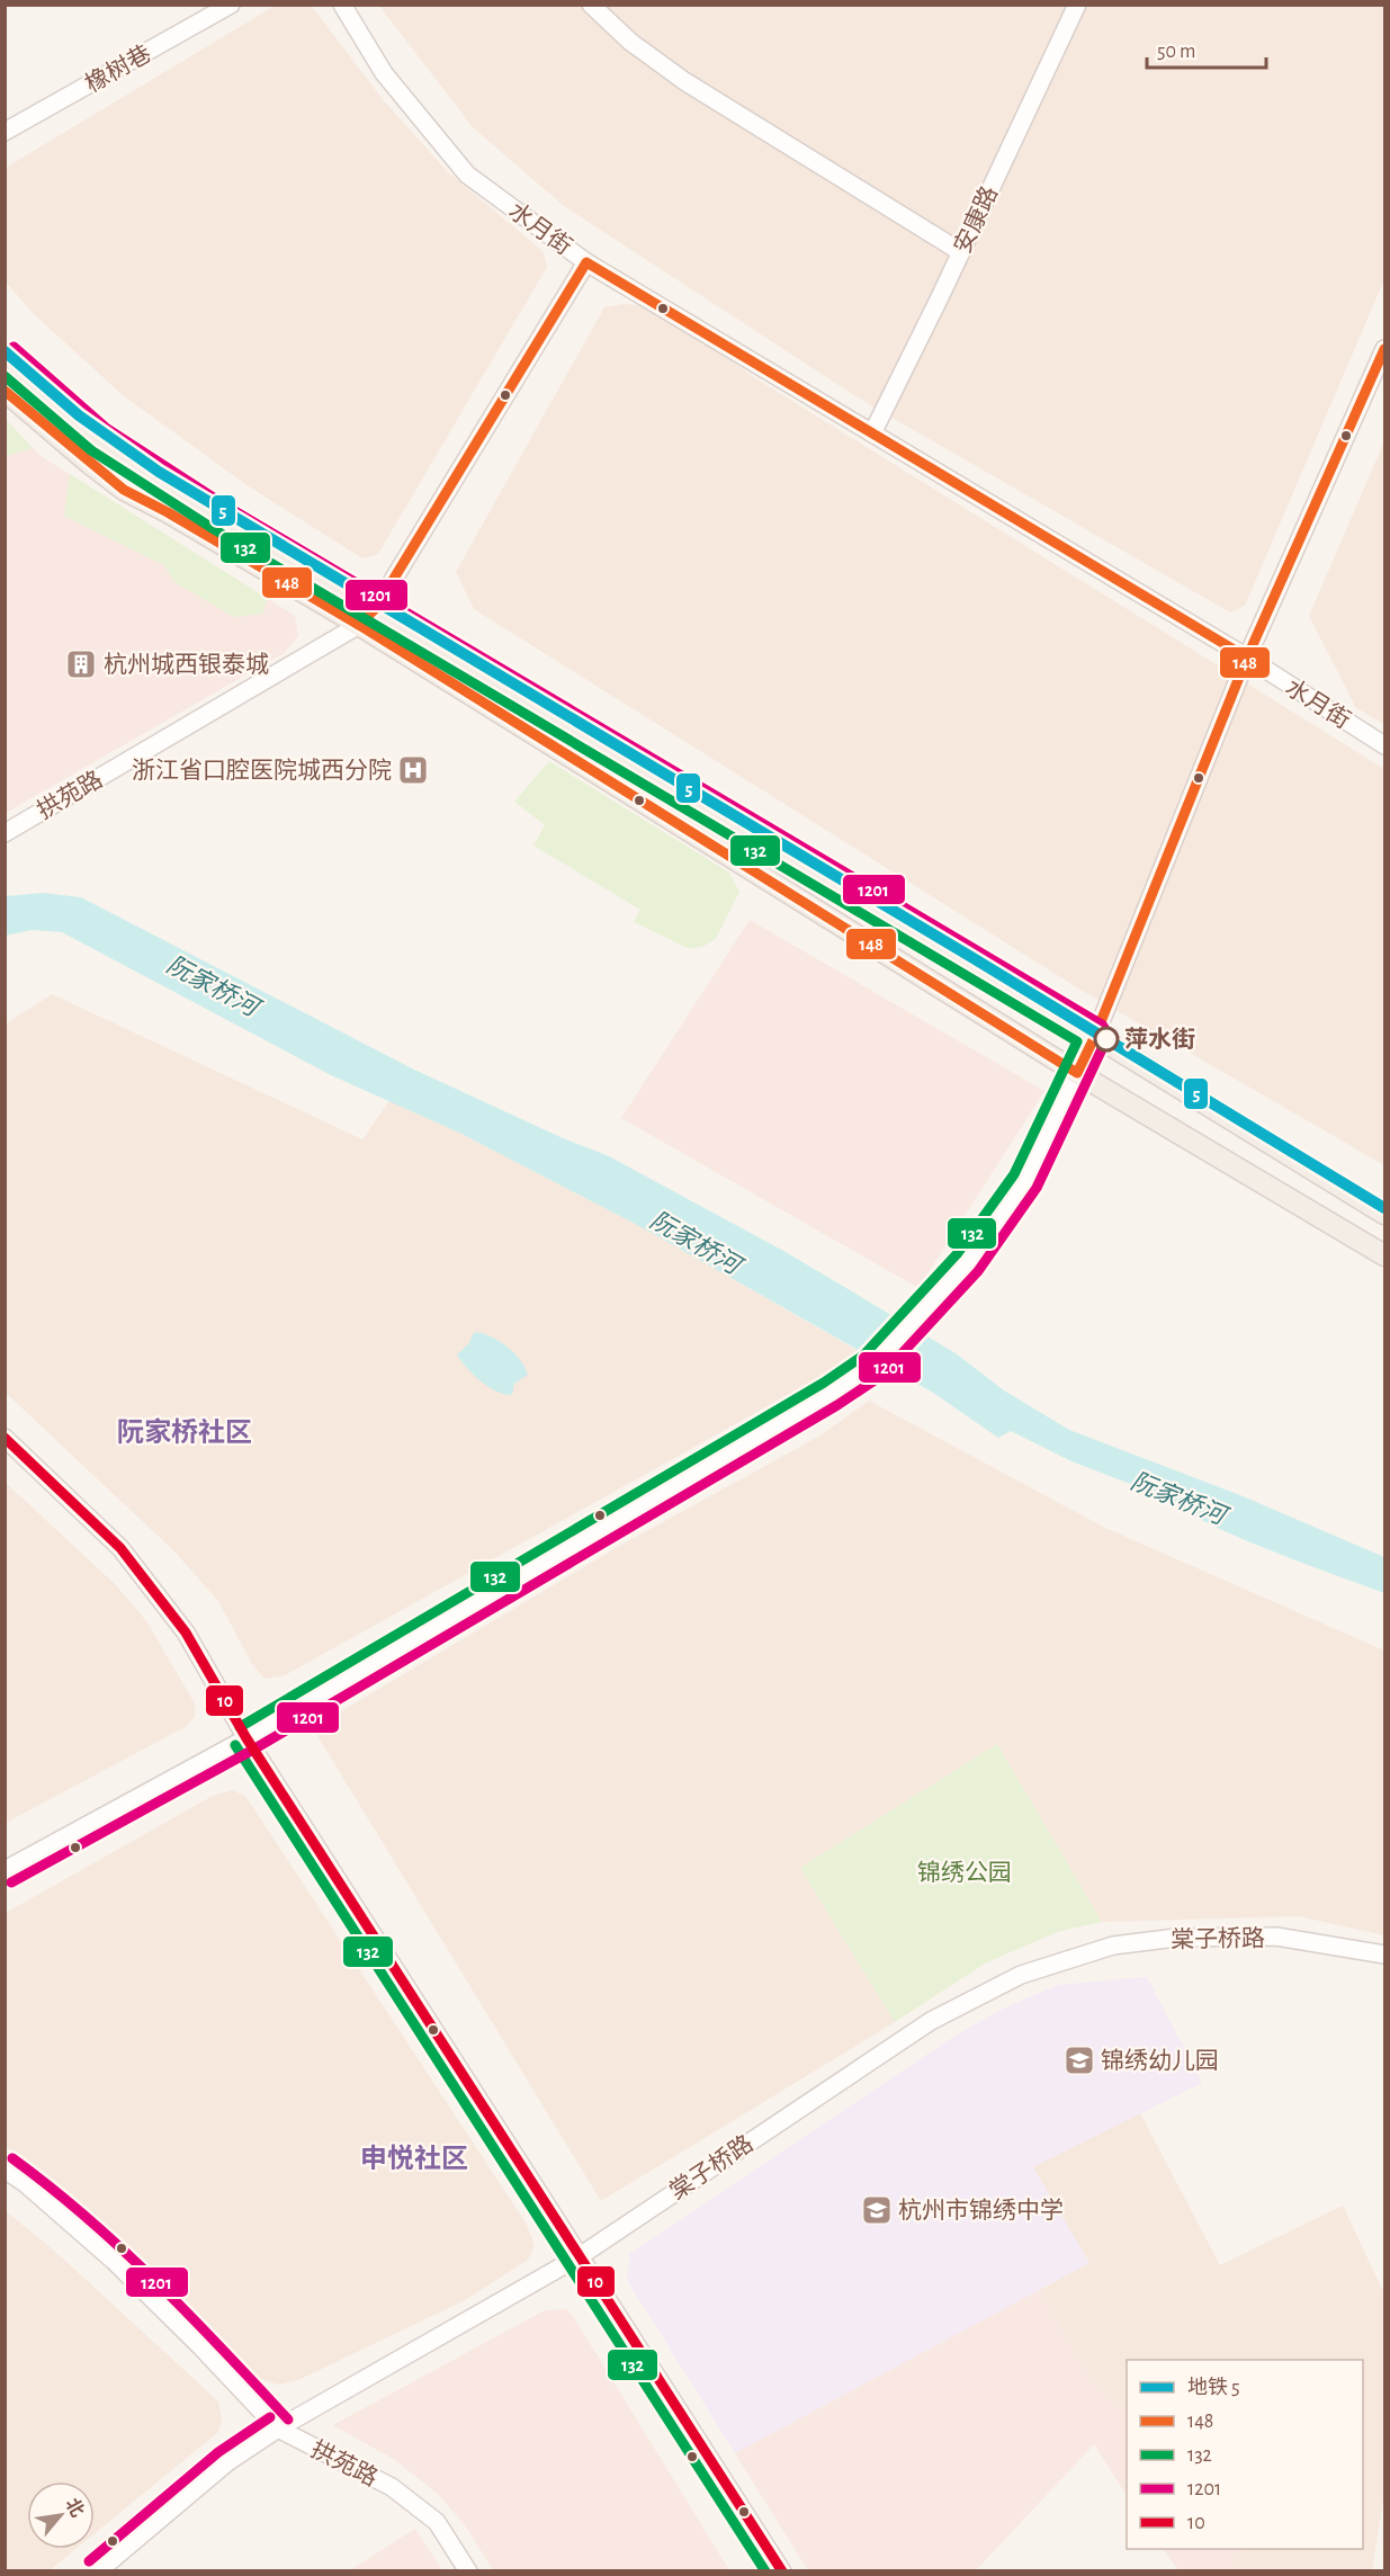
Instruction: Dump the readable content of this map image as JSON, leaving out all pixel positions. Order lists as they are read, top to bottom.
{
  "streets": {
    "street": [
      "橡树巷",
      "安康路",
      "水月街",
      "拱苑路",
      "棠子桥路"
    ]
  },
  "crossings": [
    ["安康路", "水月街"],
    ["水月街", "拱苑路"],
    ["拱苑路", "棠子桥路"]
  ],
  "districts": ["阮家桥社区", "申悦社区"],
  "water": ["阮家桥河"],
  "parks": ["锦绣公园"],
  "places": {
    "building": ["杭州城西银泰城"],
    "hospital": ["浙江省口腔医院城西分院"],
    "other": ["萍水街"],
    "school or university": ["锦绣幼儿园", "杭州市锦绣中学"]
  },
  "lines": [
    "transit line 148",
    "transit line 1201",
    "metro line 5",
    "transit line 132",
    "transit line 10"
  ],
  "legend": [
    "地铁 5",
    "148",
    "132",
    "1201",
    "10"
  ],
  "scale_bar": "50 m",
  "north": "top right"
}
